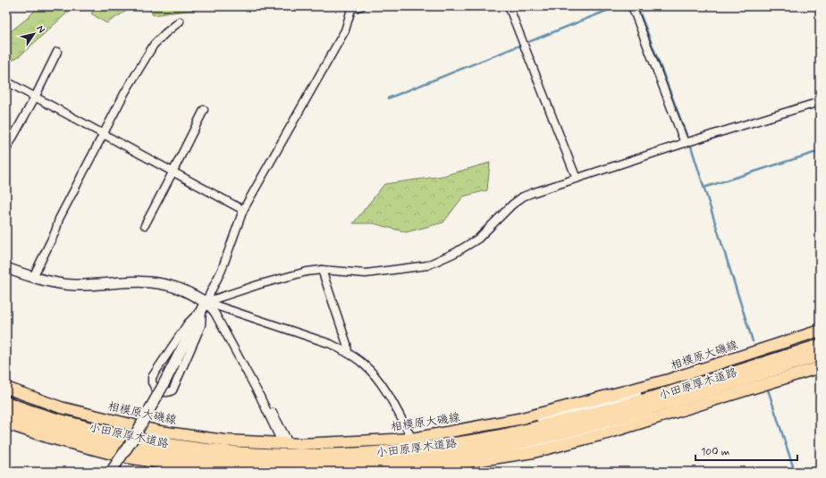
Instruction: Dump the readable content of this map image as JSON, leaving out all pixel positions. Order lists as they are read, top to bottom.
{
  "streets": {
    "highway": ["小田原厚木道路"],
    "main road": ["相模原大磯線"]
  },
  "scale_bar": "100 m",
  "north": "top right"
}
